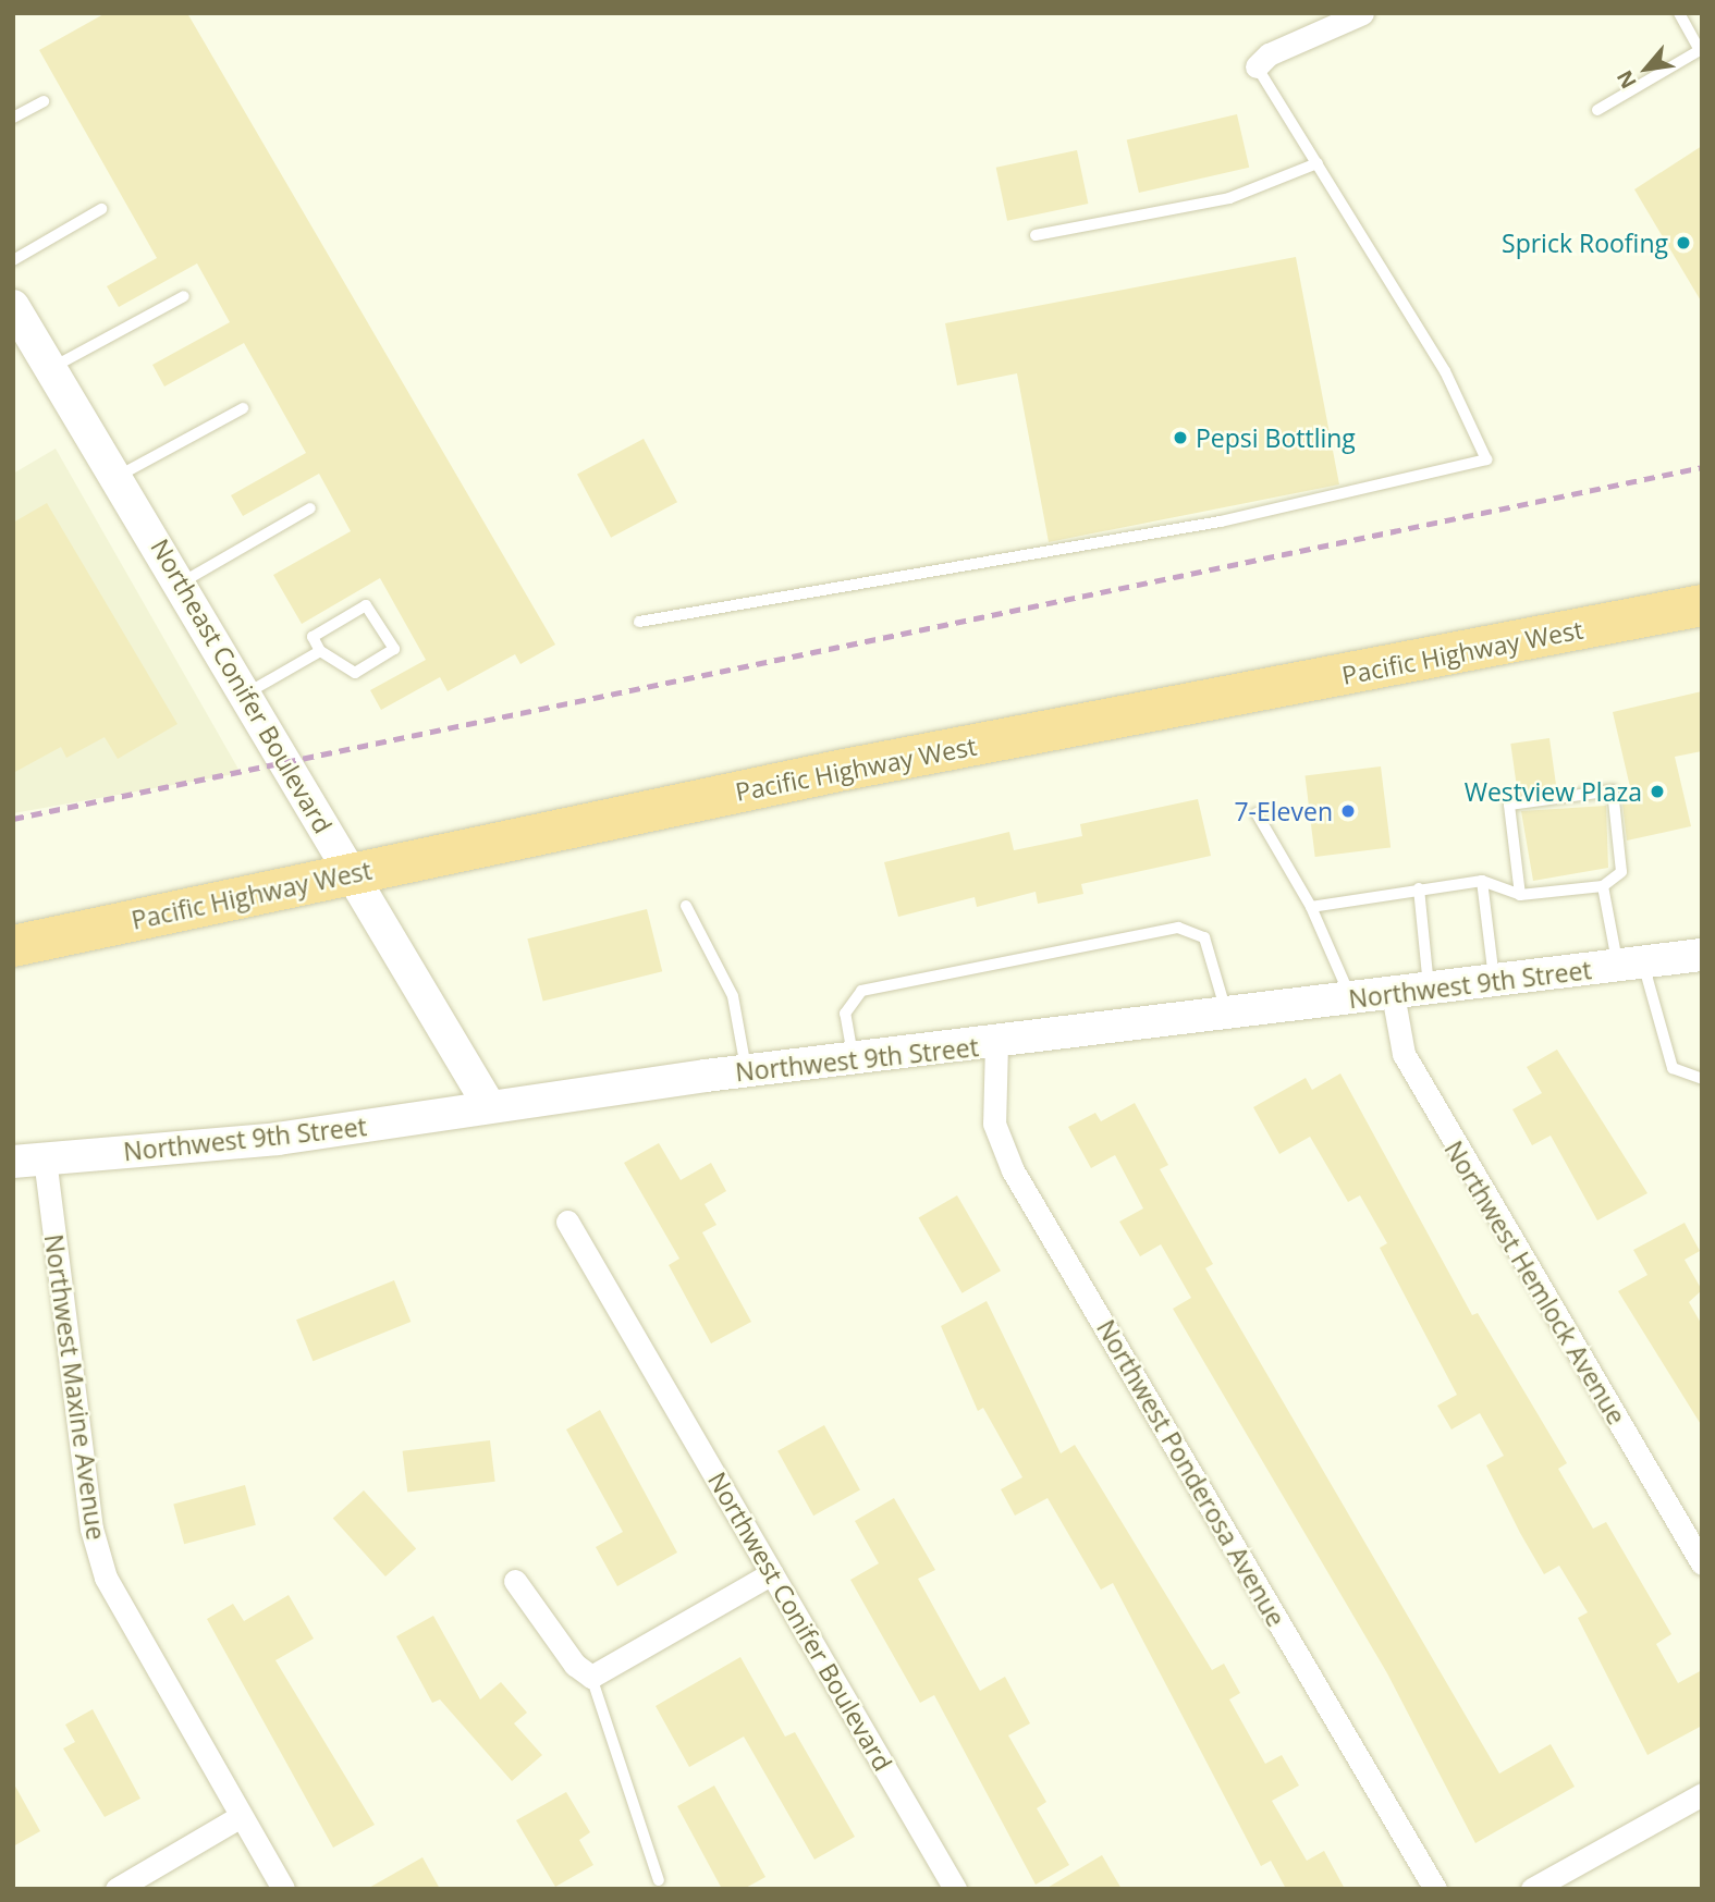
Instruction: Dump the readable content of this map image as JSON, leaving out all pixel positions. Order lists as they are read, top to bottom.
{
  "streets": {
    "highway": ["Pacific Highway West"],
    "street": [
      "Northeast Conifer Boulevard",
      "Northwest 9th Street",
      "Northwest Hemlock Avenue",
      "Northwest Maxine Avenue",
      "Northwest Ponderosa Avenue",
      "Northwest Conifer Boulevard"
    ]
  },
  "crossings": [
    ["Pacific Highway West", "Northeast Conifer Boulevard"],
    ["Northeast Conifer Boulevard", "Northwest 9th Street"],
    ["Northwest 9th Street", "Northwest Hemlock Avenue"],
    ["Northwest 9th Street", "Northwest Maxine Avenue"],
    ["Northwest 9th Street", "Northwest Ponderosa Avenue"]
  ],
  "places": [
    "Sprick Roofing",
    "Pepsi Bottling",
    "Westview Plaza",
    "7-Eleven"
  ],
  "north": "bottom left"
}
